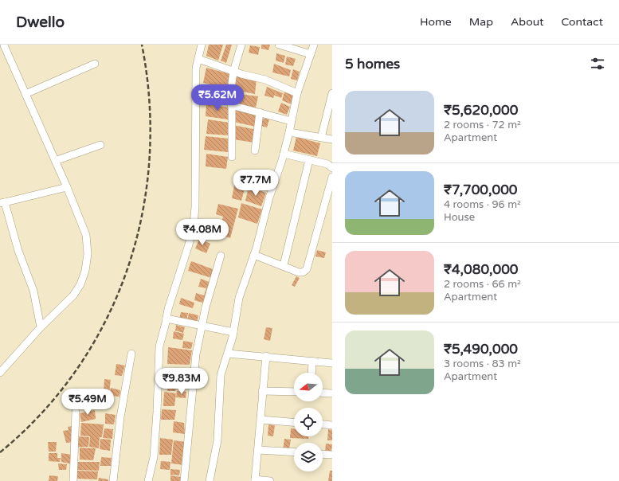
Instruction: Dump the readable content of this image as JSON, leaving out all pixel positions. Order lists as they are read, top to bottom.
{
  "north": "left",
  "page": {
    "header": "Dwello",
    "nav": [
      "Home",
      "Map",
      "About",
      "Contact"
    ],
    "heading": "5 homes",
    "list": [
      {
        "name": "₹5,620,000",
        "note": "2 rooms · 72 m² · Apartment"
      },
      {
        "name": "₹7,700,000",
        "note": "4 rooms · 96 m² · House"
      },
      {
        "name": "₹4,080,000",
        "note": "2 rooms · 66 m² · Apartment"
      },
      {
        "name": "₹5,490,000",
        "note": "3 rooms · 83 m² · Apartment"
      }
    ],
    "price": [
      "₹5.62M",
      "₹7.7M",
      "₹4.08M",
      "₹9.83M",
      "₹5.49M"
    ]
  }
}
